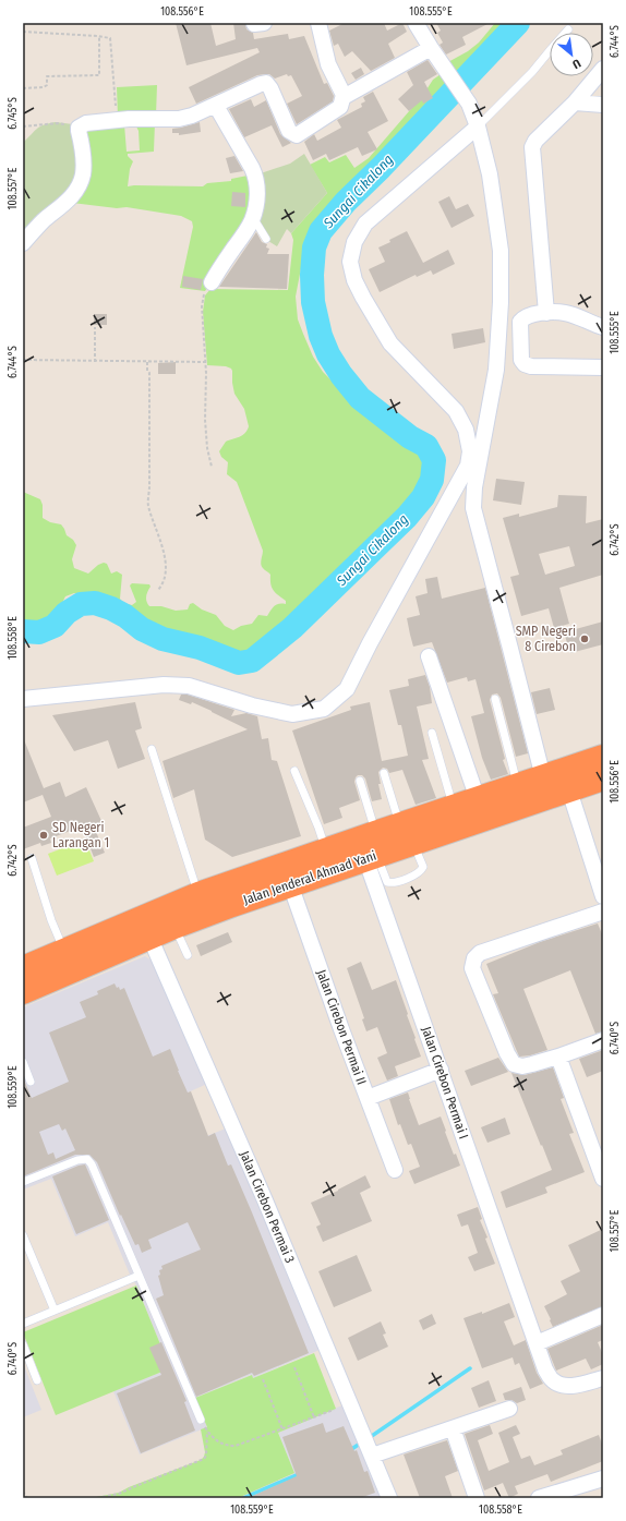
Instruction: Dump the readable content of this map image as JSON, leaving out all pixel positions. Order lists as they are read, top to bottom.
{
  "streets": {
    "highway": ["Jalan Jenderal Ahmad Yani"],
    "street": ["Jalan Cirebon Permai II", "Jalan Cirebon Permai I", "Jalan Cirebon Permai 3"]
  },
  "crossings": [
    ["Jalan Jenderal Ahmad Yani", "Jalan Cirebon Permai II"],
    ["Jalan Jenderal Ahmad Yani", "Jalan Cirebon Permai I"],
    ["Jalan Jenderal Ahmad Yani", "Jalan Cirebon Permai 3"]
  ],
  "water": ["Sungai Cikalong"],
  "places": ["SMP Negeri 8 Cirebon", "SD Negeri Larangan 1"],
  "north": "bottom right",
  "coordinates": [
    "108.556°E",
    "108.555°E",
    "6.744°S",
    "6.745°S",
    "108.557°E",
    "6.742°S",
    "108.558°E",
    "6.740°S",
    "108.559°E"
  ]
}
